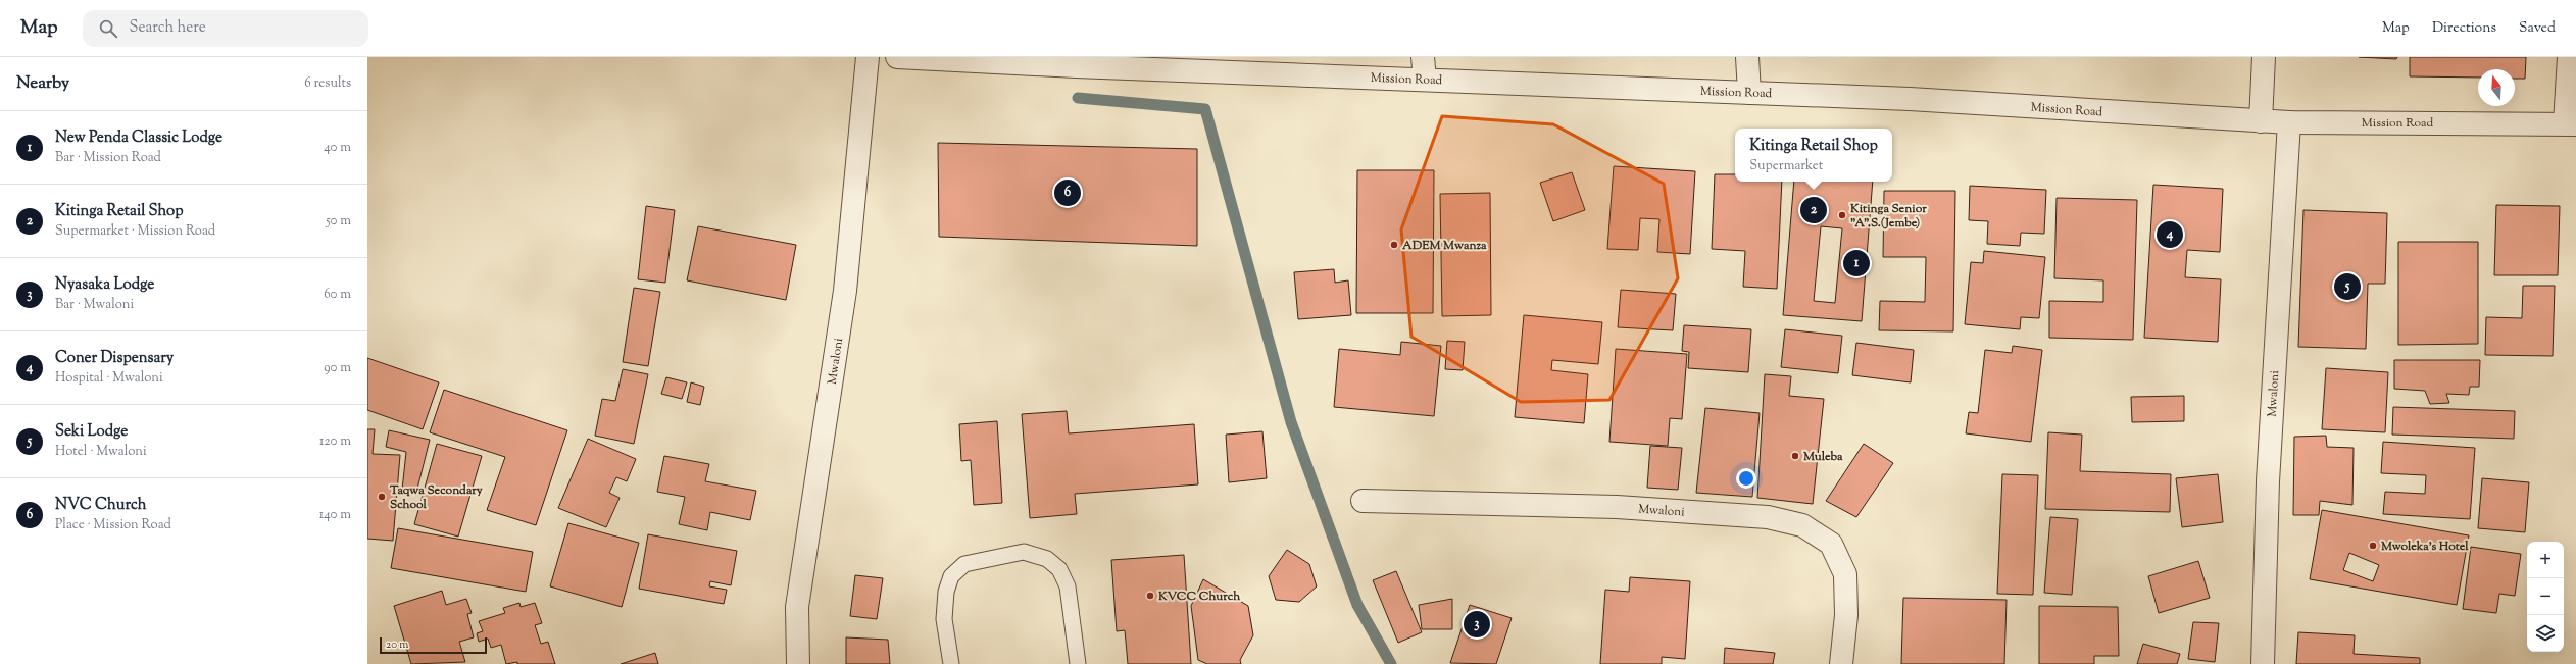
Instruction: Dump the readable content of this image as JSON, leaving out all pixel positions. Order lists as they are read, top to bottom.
{
  "streets": {
    "street": ["Mission Road", "Mwaloni"]
  },
  "crossings": [
    ["Mission Road", "Mwaloni"]
  ],
  "places": [
    "Kitinga Senior \"A\".S.(Jembe)",
    "ADEM Mwanza",
    "Muleba",
    "Taqwa Secondary School",
    "Mwoleka's Hotel",
    "KVCC Church"
  ],
  "scale_bar": "20 m",
  "north": "top",
  "page": {
    "header": "Map",
    "search": "Search here",
    "nav": ["Map", "Directions", "Saved"],
    "heading": ["Nearby", "6 results"],
    "list": [
      {
        "mark": "1",
        "name": "New Penda Classic Lodge",
        "note": "Bar · Mission Road",
        "value": "40 m"
      },
      {
        "mark": "2",
        "name": "Kitinga Retail Shop",
        "note": "Supermarket · Mission Road",
        "value": "50 m"
      },
      {
        "mark": "3",
        "name": "Nyasaka Lodge",
        "note": "Bar · Mwaloni",
        "value": "60 m"
      },
      {
        "mark": "4",
        "name": "Coner Dispensary",
        "note": "Hospital · Mwaloni",
        "value": "90 m"
      },
      {
        "mark": "5",
        "name": "Seki Lodge",
        "note": "Hotel · Mwaloni",
        "value": "120 m"
      },
      {
        "mark": "6",
        "name": "NVC Church",
        "note": "Place · Mission Road",
        "value": "140 m"
      }
    ],
    "popup": ["Kitinga Retail Shop", "Supermarket"],
    "pins": [
      "6",
      "2",
      "4",
      "1",
      "5",
      "3"
    ],
    "map_buttons": ["+", "−"],
    "scale": "20 m"
  }
}
